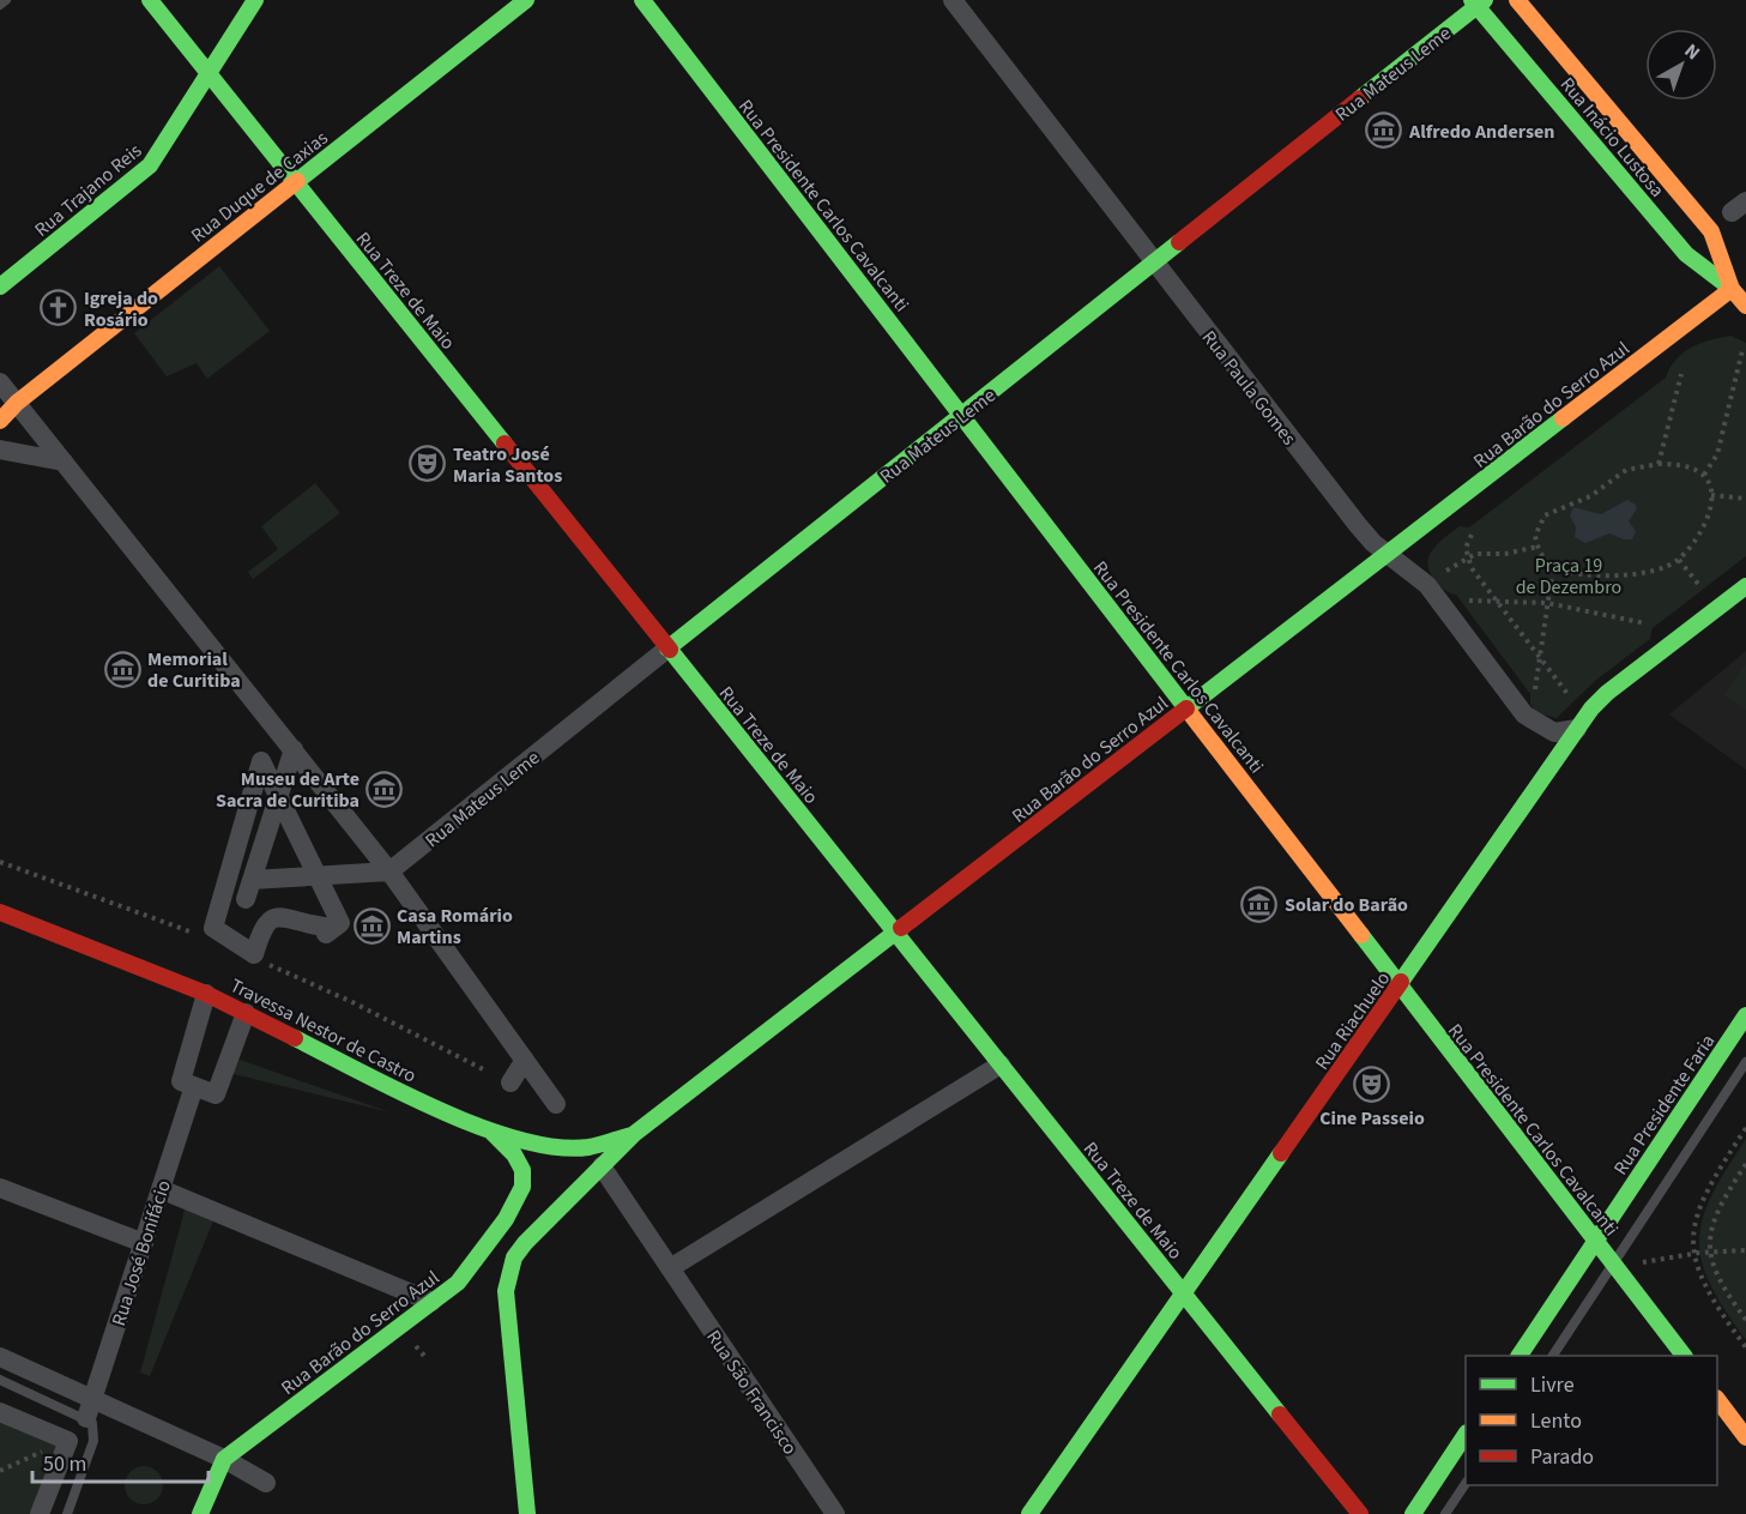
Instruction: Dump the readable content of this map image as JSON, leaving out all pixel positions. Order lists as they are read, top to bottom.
{
  "streets": {
    "main road": [
      "Rua Mateus Leme",
      "Rua Inácio Lustosa",
      "Rua Duque de Caxias",
      "Rua Trajano Reis",
      "Rua Presidente Carlos Cavalcanti",
      "Rua Treze de Maio",
      "Rua Barão do Serro Azul",
      "Rua Riachuelo",
      "Travessa Nestor de Castro",
      "Rua Presidente Faria"
    ],
    "street": ["Rua Paula Gomes", "Rua José Bonifácio", "Rua São Francisco"]
  },
  "crossings": [
    ["Rua Mateus Leme", "Rua Inácio Lustosa"],
    ["Rua Mateus Leme", "Rua Presidente Carlos Cavalcanti"],
    ["Rua Mateus Leme", "Rua Treze de Maio"],
    ["Rua Mateus Leme", "Rua Paula Gomes"],
    ["Rua Inácio Lustosa", "Rua Barão do Serro Azul"],
    ["Rua Duque de Caxias", "Rua Treze de Maio"],
    ["Rua Trajano Reis", "Rua Treze de Maio"],
    ["Rua Presidente Carlos Cavalcanti", "Rua Barão do Serro Azul"],
    ["Rua Presidente Carlos Cavalcanti", "Rua Riachuelo"],
    ["Rua Presidente Carlos Cavalcanti", "Rua Presidente Faria"],
    ["Rua Treze de Maio", "Rua Barão do Serro Azul"],
    ["Rua Treze de Maio", "Rua Riachuelo"],
    ["Rua Paula Gomes", "Rua Barão do Serro Azul"],
    ["Rua Paula Gomes", "Rua Riachuelo"],
    ["Rua Barão do Serro Azul", "Travessa Nestor de Castro"],
    ["Rua Barão do Serro Azul", "Rua São Francisco"]
  ],
  "parks": ["Praça 19 de Dezembro"],
  "places": {
    "museum": [
      "Alfredo Andersen",
      "Memorial de Curitiba",
      "Museu de Arte Sacra de Curitiba",
      "Solar do Barão",
      "Casa Romário Martins"
    ],
    "church": ["Igreja do Rosário"],
    "theatre": ["Teatro José Maria Santos", "Cine Passeio"]
  },
  "legend": ["Livre", "Lento", "Parado"],
  "scale_bar": "50 m",
  "north": "top right"
}
